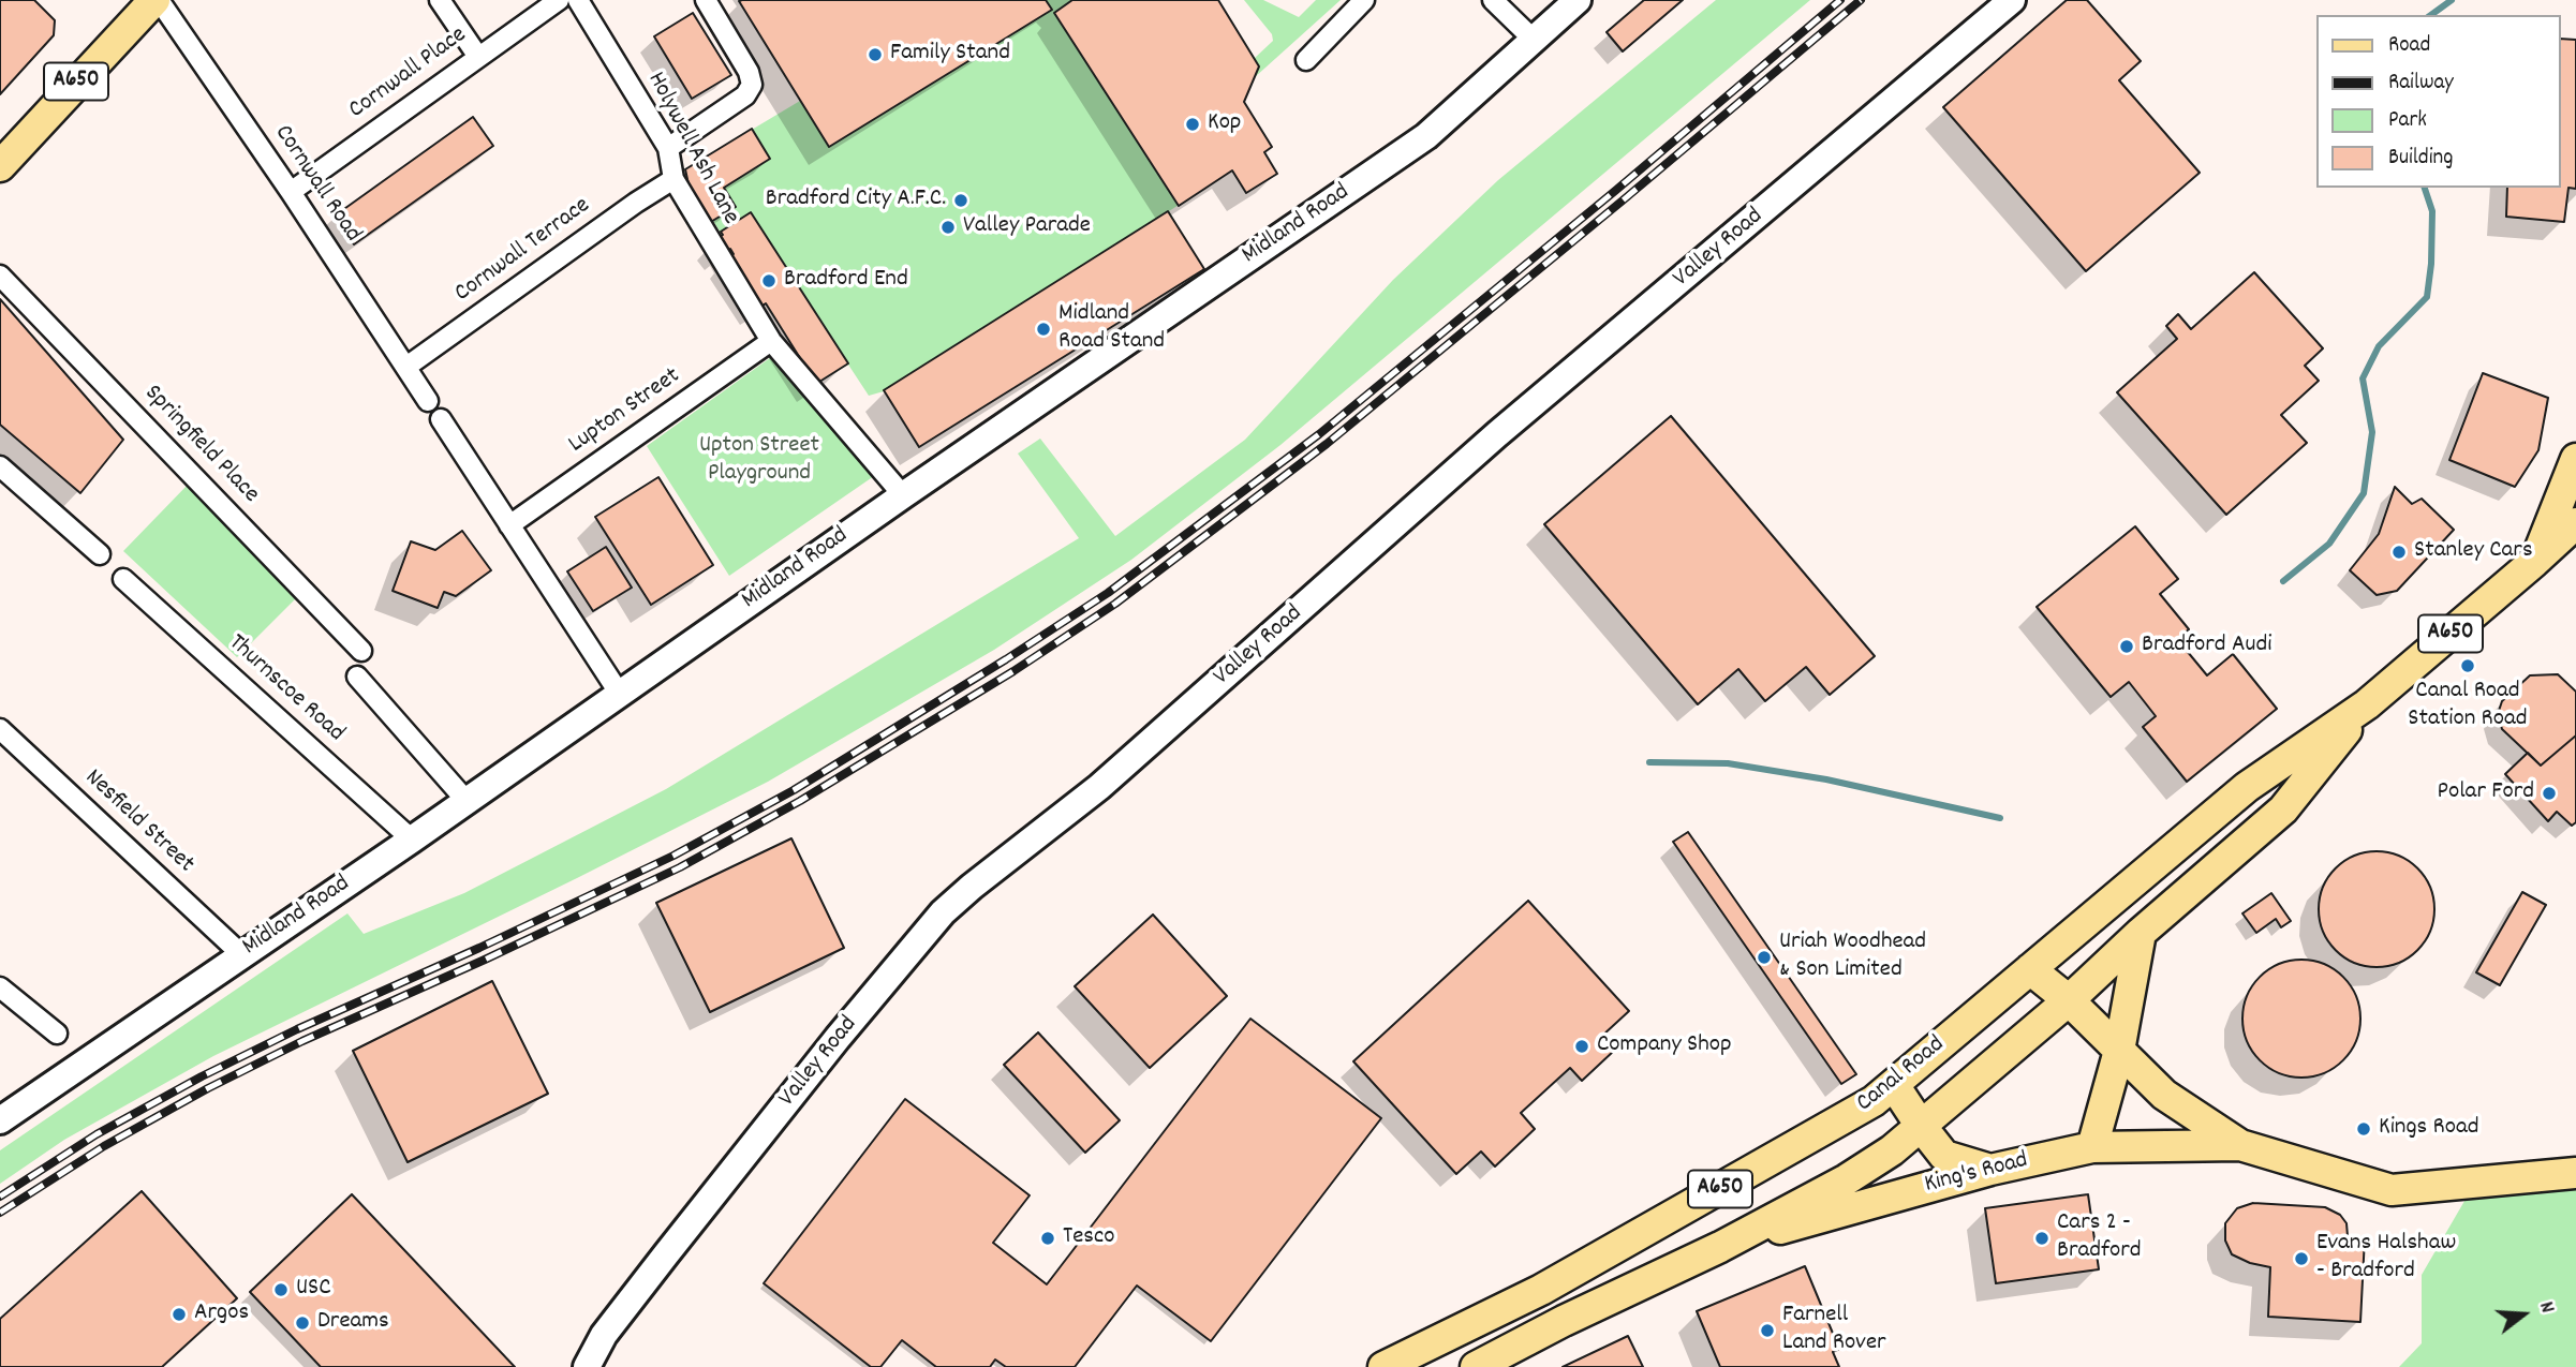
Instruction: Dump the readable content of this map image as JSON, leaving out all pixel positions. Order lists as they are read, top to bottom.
{
  "streets": {
    "main road": ["A650", "Canal Road", "King's Road"],
    "street": [
      "Cornwall Place",
      "Holywell Ash Lane",
      "Cornwall Road",
      "Midland Road",
      "Valley Road",
      "Cornwall Terrace",
      "Lupton Street",
      "Springfield Place",
      "Thurnscoe Road",
      "Nesfield Street"
    ]
  },
  "crossings": [
    ["Cornwall Place", "Cornwall Road"],
    ["A650", "Cornwall Road"],
    ["Holywell Ash Lane", "Midland Road"],
    ["Holywell Ash Lane", "Cornwall Terrace"],
    ["Holywell Ash Lane", "Lupton Street"],
    ["Cornwall Road", "Cornwall Terrace"],
    ["Midland Road", "Thurnscoe Road"],
    ["Midland Road", "Nesfield Street"],
    ["Canal Road", "King's Road"]
  ],
  "parks": ["Upton Street Playground"],
  "places": [
    "Family Stand",
    "Kop",
    "Bradford City A.F.C.",
    "Valley Parade",
    "Bradford End",
    "Midland Road Stand",
    "Stanley Cars",
    "Bradford Audi",
    "Canal Road Station Road",
    "Polar Ford",
    "Uriah Woodhead & Son Limited",
    "Company Shop",
    "Kings Road",
    "Tesco",
    "Cars 2 - Bradford",
    "Evans Halshaw - Bradford",
    "USC",
    "Argos",
    "Dreams",
    "Farnell Land Rover"
  ],
  "legend": [
    "Road",
    "Railway",
    "Park",
    "Building"
  ],
  "north": "right"
}
